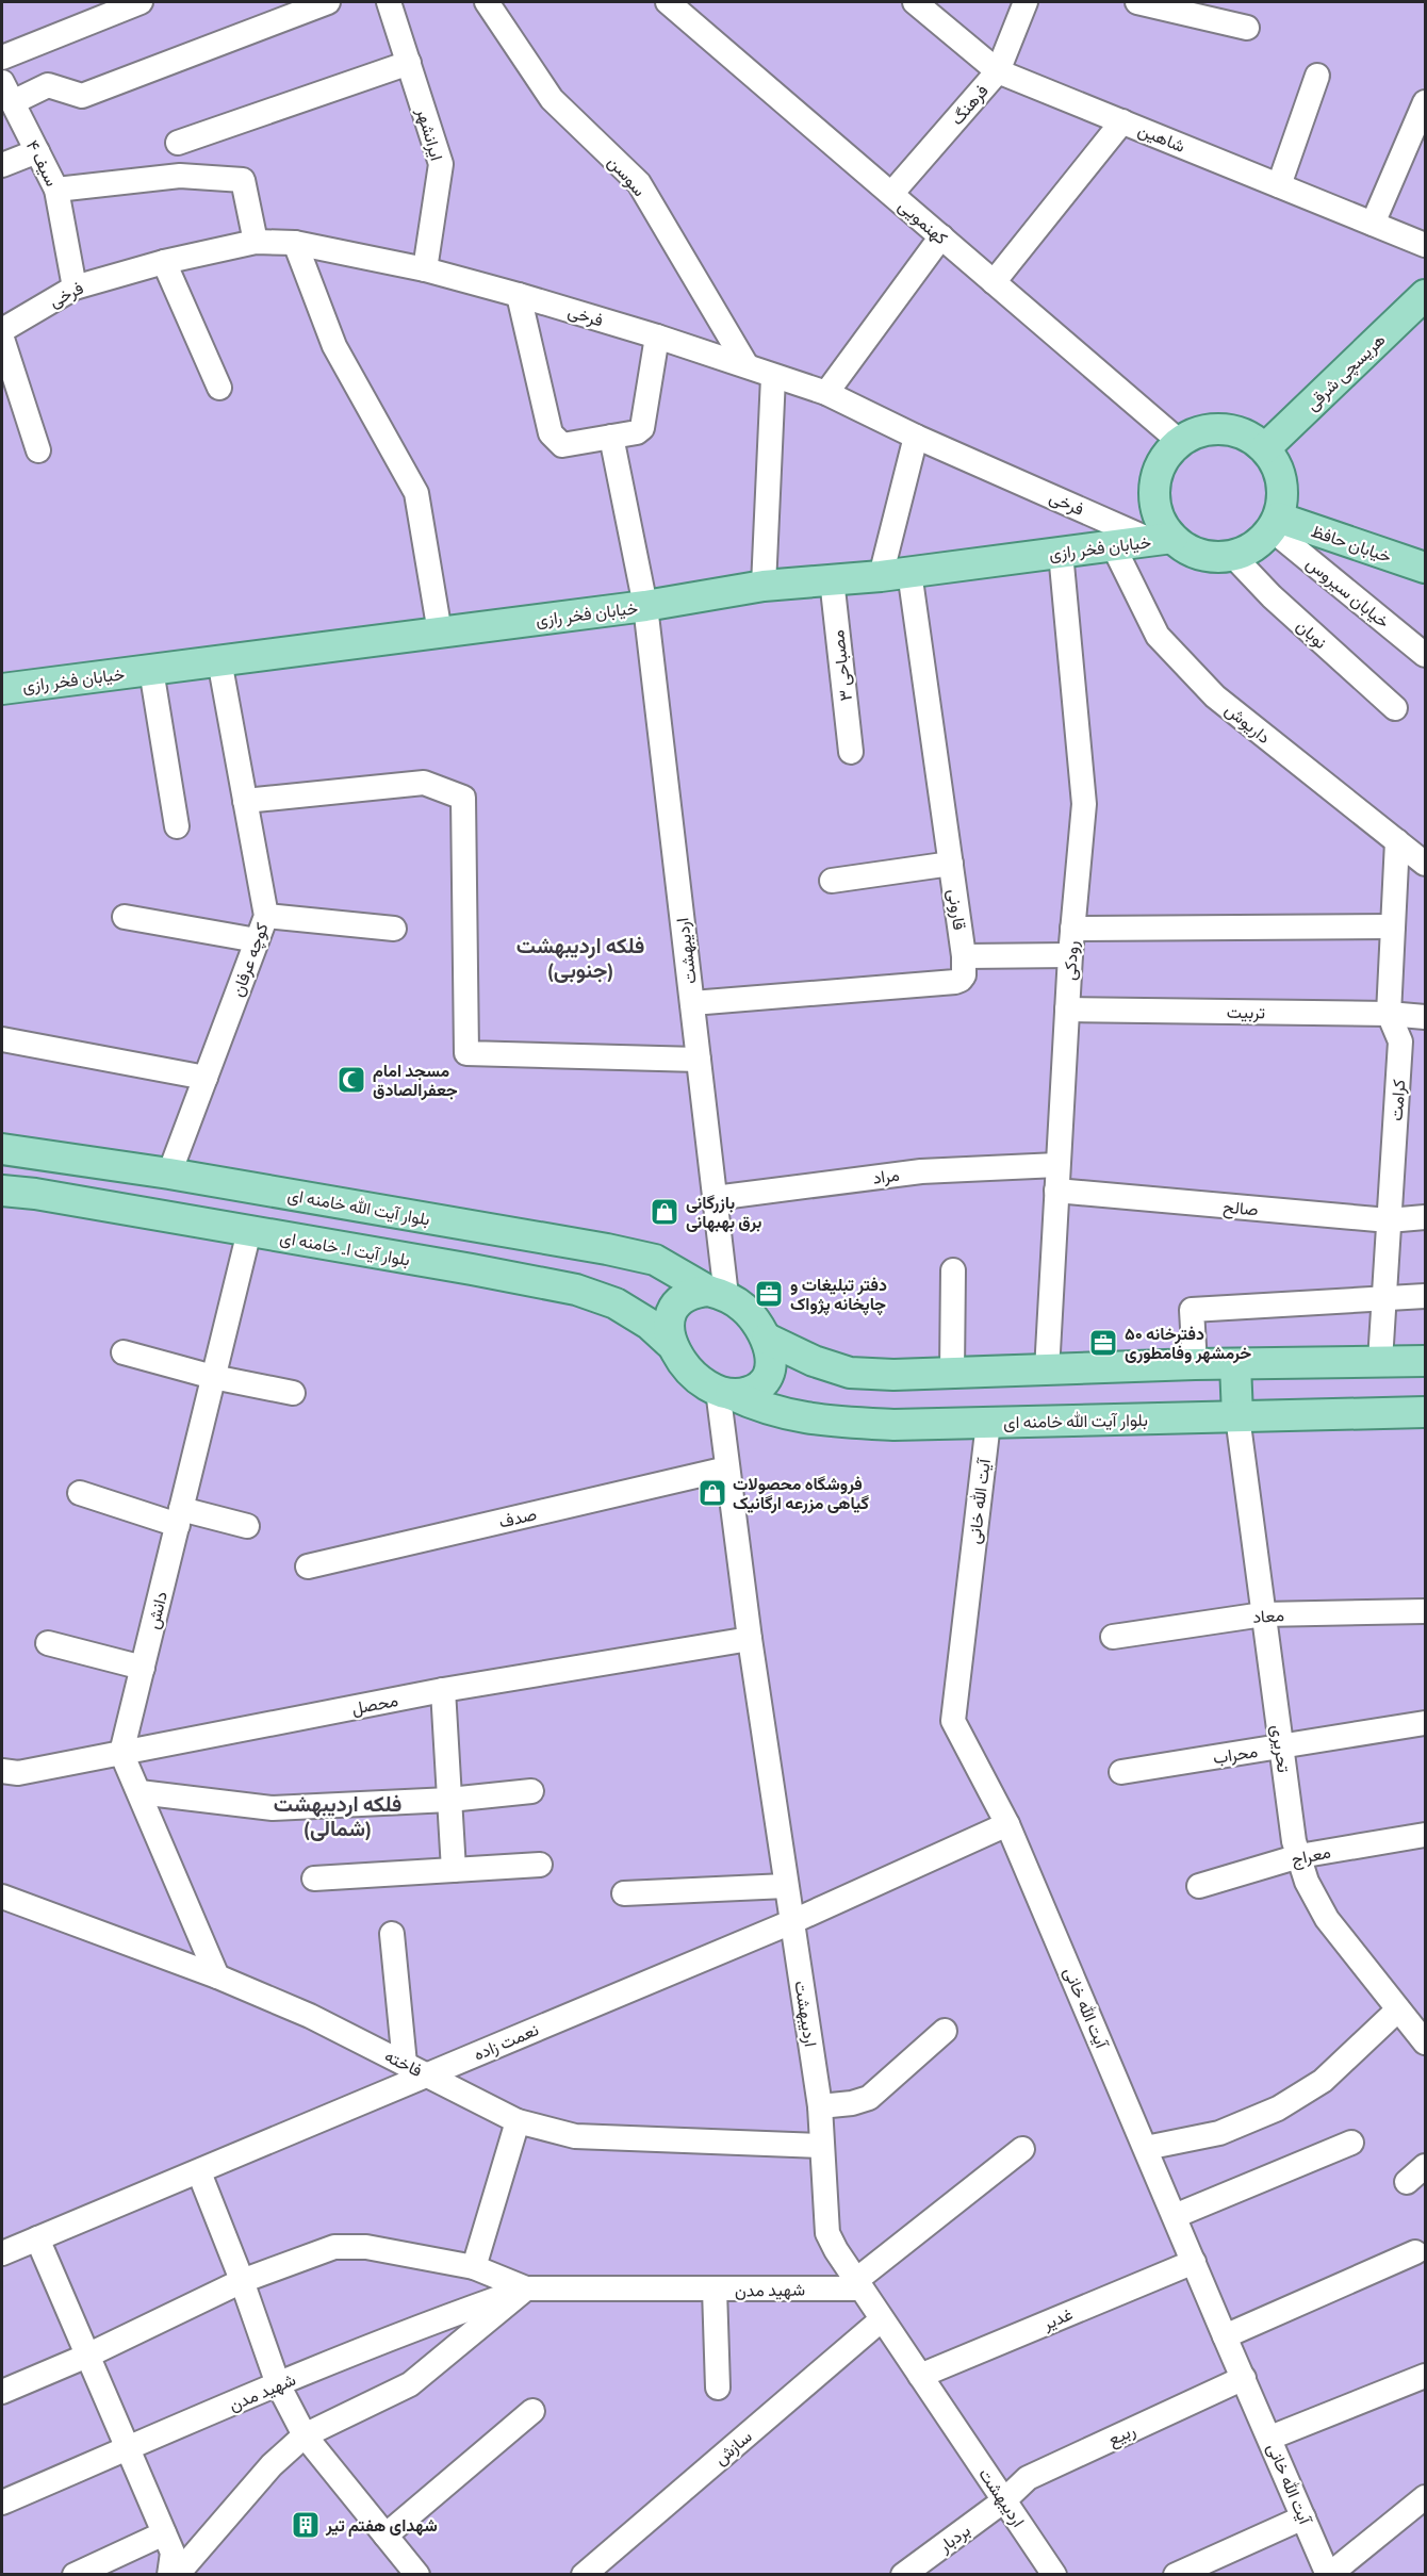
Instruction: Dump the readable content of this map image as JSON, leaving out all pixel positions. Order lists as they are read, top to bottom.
{
  "streets": {
    "main road": [
      "هریسچی شرقی",
      "خیابان حافظ",
      "خیابان فخر رازی",
      "بلوار آیت الله خامنه ای",
      "بلوار آیت ا.. خامنه ای"
    ],
    "street": [
      "فرهنگ",
      "ایرانشهر",
      "شاهین",
      "سیف ۴",
      "سوسن",
      "کهنمویی",
      "فرخی",
      "خیابان سیروس",
      "نوبان",
      "مصباحی ۳",
      "داریوش",
      "قارونی",
      "اردیبهشت",
      "کوچه عرفان",
      "رودکی",
      "تربیت",
      "کرامت",
      "مراد",
      "صالح",
      "آیت الله خانی",
      "صدف",
      "دانش",
      "معاد",
      "محصل",
      "تحریری",
      "محراب",
      "معراج",
      "نعمت زاده",
      "فاخته",
      "شهید مدن",
      "غدیر",
      "ربیع",
      "سازش",
      "بردبار"
    ]
  },
  "crossings": [
    ["فرهنگ", "شاهین"],
    ["فرهنگ", "کهنمویی"],
    ["ایرانشهر", "فرخی"],
    ["سیف ۴", "فرخی"],
    ["سوسن", "فرخی"],
    ["کهنمویی", "فرخی"],
    ["کهنمویی", "هریسچی شرقی"],
    ["کهنمویی", "خیابان حافظ"],
    ["کهنمویی", "خیابان فخر رازی"],
    ["کهنمویی", "خیابان سیروس"],
    ["کهنمویی", "نوبان"],
    ["فرخی", "هریسچی شرقی"],
    ["فرخی", "خیابان حافظ"],
    ["فرخی", "خیابان فخر رازی"],
    ["فرخی", "خیابان سیروس"],
    ["فرخی", "نوبان"],
    ["هریسچی شرقی", "خیابان حافظ"],
    ["هریسچی شرقی", "خیابان فخر رازی"],
    ["هریسچی شرقی", "خیابان سیروس"],
    ["هریسچی شرقی", "نوبان"],
    ["خیابان حافظ", "خیابان فخر رازی"],
    ["خیابان حافظ", "خیابان سیروس"],
    ["خیابان حافظ", "نوبان"],
    ["خیابان فخر رازی", "خیابان سیروس"],
    ["خیابان فخر رازی", "نوبان"],
    ["خیابان فخر رازی", "مصباحی ۳"],
    ["خیابان فخر رازی", "داریوش"],
    ["خیابان فخر رازی", "قارونی"],
    ["خیابان فخر رازی", "اردیبهشت"],
    ["خیابان فخر رازی", "کوچه عرفان"],
    ["خیابان فخر رازی", "رودکی"],
    ["خیابان سیروس", "نوبان"],
    ["داریوش", "کرامت"],
    ["قارونی", "اردیبهشت"],
    ["اردیبهشت", "مراد"],
    ["اردیبهشت", "بلوار آیت الله خامنه ای"],
    ["اردیبهشت", "بلوار آیت ا.. خامنه ای"],
    ["اردیبهشت", "صدف"],
    ["اردیبهشت", "محصل"],
    ["اردیبهشت", "نعمت زاده"],
    ["اردیبهشت", "فاخته"],
    ["اردیبهشت", "شهید مدن"],
    ["اردیبهشت", "غدیر"],
    ["اردیبهشت", "ربیع"],
    ["اردیبهشت", "سازش"],
    ["اردیبهشت", "بردبار"],
    ["کوچه عرفان", "بلوار آیت الله خامنه ای"],
    ["رودکی", "تربیت"],
    ["رودکی", "مراد"],
    ["رودکی", "صالح"],
    ["تربیت", "کرامت"],
    ["کرامت", "صالح"],
    ["بلوار آیت الله خامنه ای", "بلوار آیت ا.. خامنه ای"],
    ["بلوار آیت الله خامنه ای", "آیت الله خانی"],
    ["بلوار آیت الله خامنه ای", "تحریری"],
    ["بلوار آیت ا.. خامنه ای", "دانش"],
    ["آیت الله خانی", "نعمت زاده"],
    ["آیت الله خانی", "غدیر"],
    ["آیت الله خانی", "ربیع"],
    ["دانش", "محصل"],
    ["معاد", "تحریری"],
    ["تحریری", "محراب"],
    ["تحریری", "معراج"],
    ["نعمت زاده", "فاخته"],
    ["ربیع", "بردبار"]
  ],
  "districts": ["فلکه اردیبهشت (جنوبی)", "فلکه اردیبهشت (شمالی)"],
  "places": {
    "mosque": ["مسجد امام جعفرالصادق"],
    "shop": ["بازرگانی برق بهبهانی", "فروشگاه محصولات گیاهی مزرعه ارگانیک"],
    "office": ["دفتر تبلیغات و چاپخانه پژواک", "دفترخانه ۵۰ خرمشهر وفامطوری"],
    "building": ["شهدای هفتم تیر"]
  }
}
